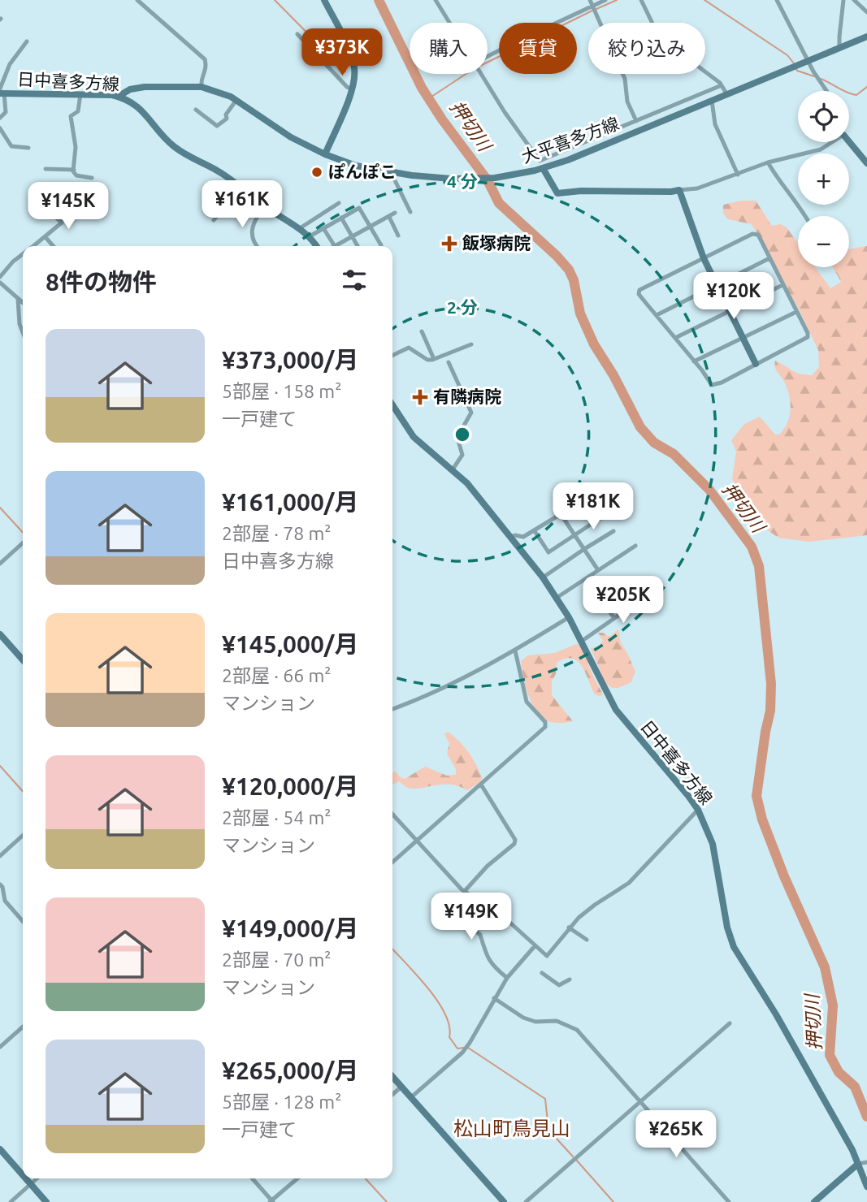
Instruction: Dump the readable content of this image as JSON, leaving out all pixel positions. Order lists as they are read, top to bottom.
{
  "streets": {
    "main road": ["日中喜多方線", "大平喜多方線"]
  },
  "crossings": [
    ["日中喜多方線", "大平喜多方線"]
  ],
  "districts": ["松山町鳥見山"],
  "water": ["押切川"],
  "places": {
    "other": ["ぽんぽこ"],
    "health": ["飯塚病院", "有隣病院"]
  },
  "page": {
    "chip": ["購入", "賃貸", "絞り込み"],
    "price": [
      "¥373K",
      "¥161K",
      "¥145K",
      "¥120K",
      "¥181K",
      "¥205K",
      "¥149K",
      "¥265K"
    ],
    "map_buttons": ["+", "−"],
    "heading": "8件の物件",
    "list": [
      {
        "name": "¥373,000/月",
        "note": "5部屋 · 158 m² · 一戸建て"
      },
      {
        "name": "¥161,000/月",
        "note": "2部屋 · 78 m² · 日中喜多方線"
      },
      {
        "name": "¥145,000/月",
        "note": "2部屋 · 66 m² · マンション"
      },
      {
        "name": "¥120,000/月",
        "note": "2部屋 · 54 m² · マンション"
      },
      {
        "name": "¥149,000/月",
        "note": "2部屋 · 70 m² · マンション"
      },
      {
        "name": "¥265,000/月",
        "note": "5部屋 · 128 m² · 一戸建て"
      }
    ]
  },
  "rings": ["4 分", "2 分"]
}
